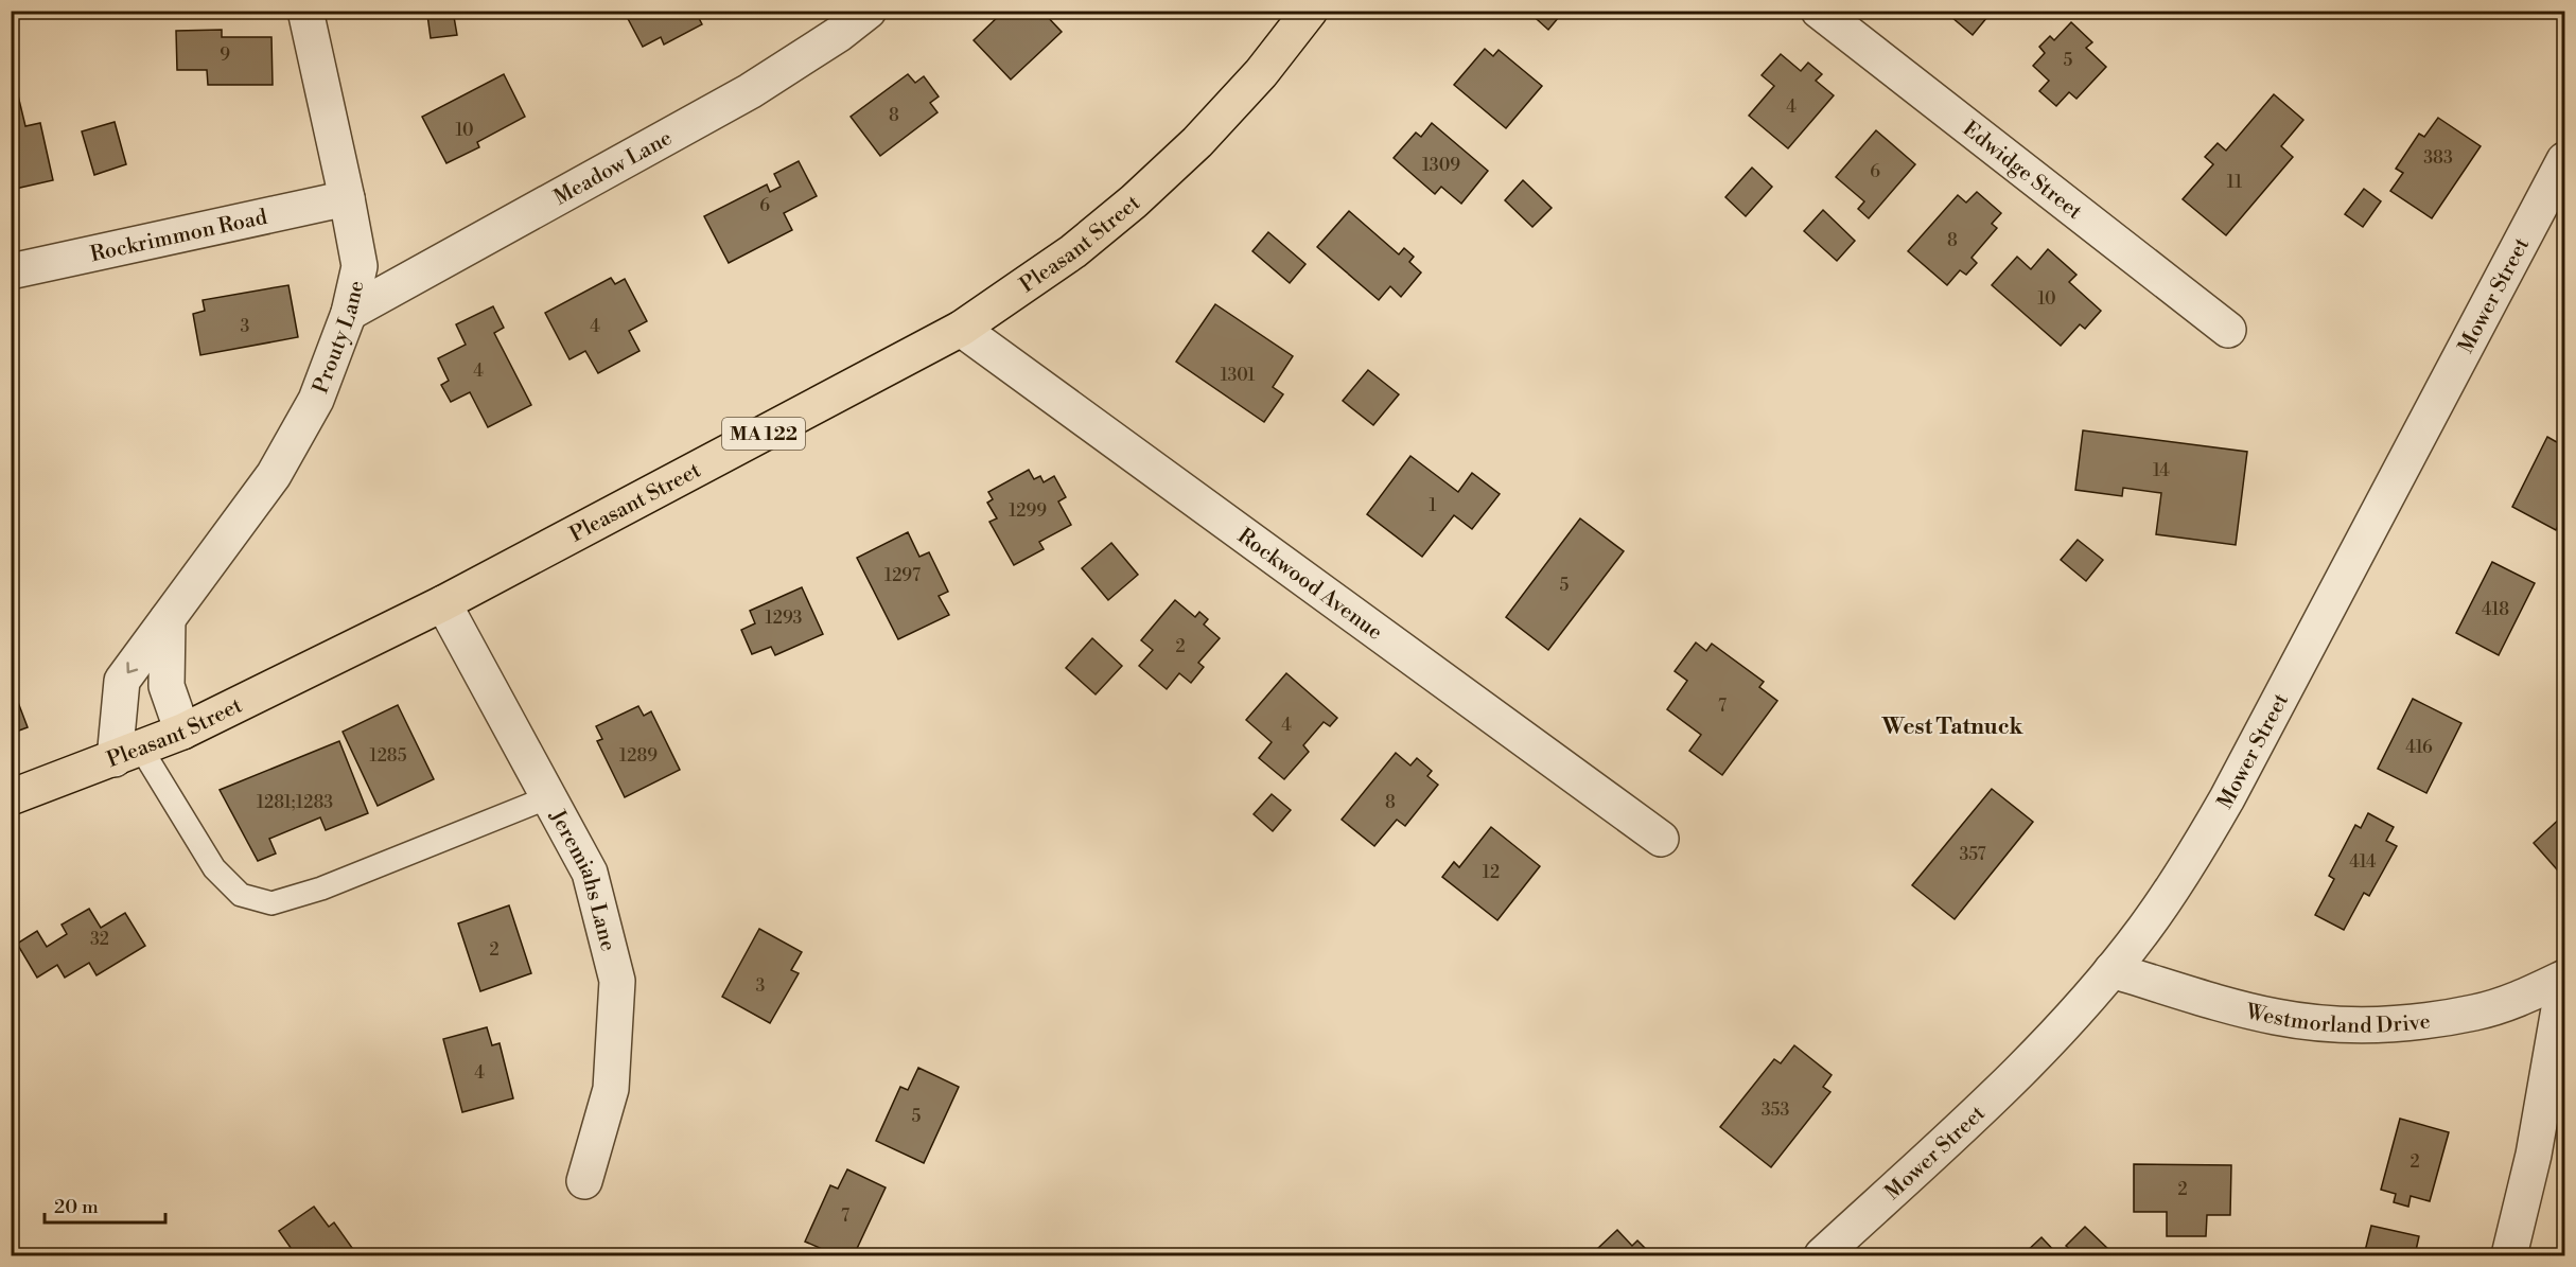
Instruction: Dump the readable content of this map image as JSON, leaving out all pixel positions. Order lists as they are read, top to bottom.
{
  "streets": {
    "main road": ["Pleasant Street", "MA 122"],
    "street": [
      "Meadow Lane",
      "Edwidge Street",
      "Rockrimmon Road",
      "Mower Street",
      "Prouty Lane",
      "Rockwood Avenue",
      "Jeremiahs Lane",
      "Westmorland Drive"
    ]
  },
  "crossings": [
    ["Meadow Lane", "Prouty Lane"],
    ["Rockrimmon Road", "Prouty Lane"],
    ["Pleasant Street", "Prouty Lane"],
    ["Pleasant Street", "Rockwood Avenue"],
    ["Pleasant Street", "Jeremiahs Lane"],
    ["Mower Street", "Westmorland Drive"]
  ],
  "districts": ["West Tatnuck"],
  "house_numbers": [
    "9",
    "5",
    "4",
    "8",
    "10",
    "383",
    "1309",
    "6",
    "11",
    "6",
    "8",
    "10",
    "3",
    "4",
    "4",
    "1301",
    "14",
    "1",
    "1299",
    "1297",
    "5",
    "418",
    "1293",
    "2",
    "7",
    "4",
    "416",
    "1285",
    "1289",
    "1281;1283",
    "8",
    "357",
    "414",
    "12",
    "32",
    "2",
    "3",
    "4",
    "353",
    "5",
    "2",
    "2",
    "7"
  ],
  "scale_bar": "20 m"
}
